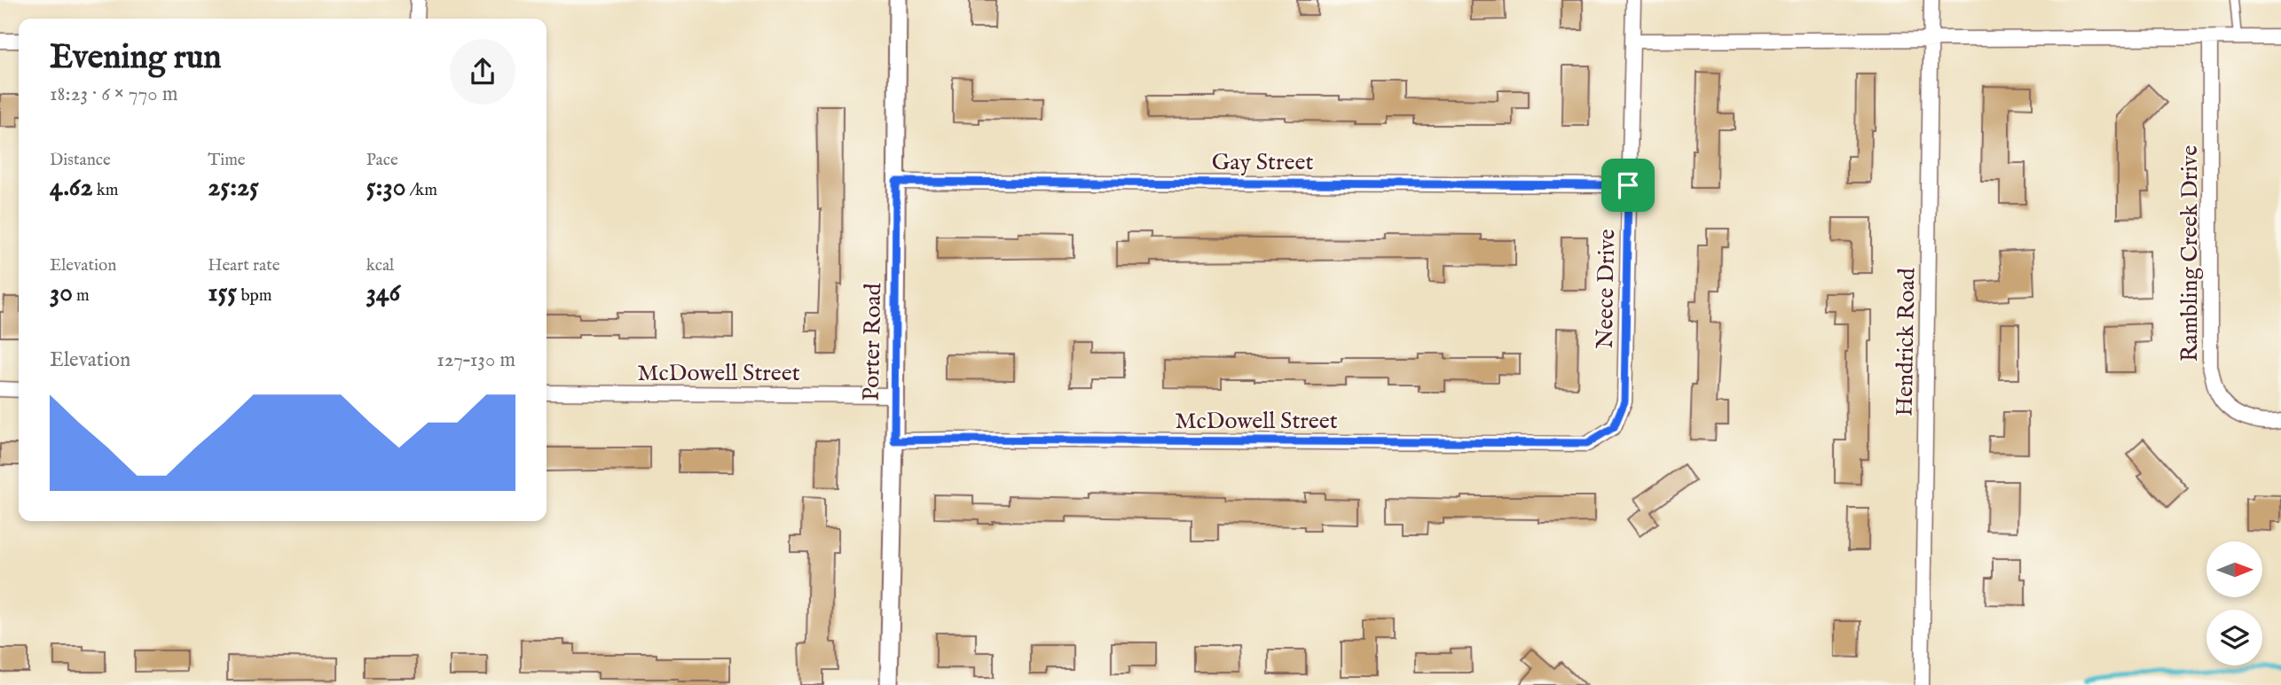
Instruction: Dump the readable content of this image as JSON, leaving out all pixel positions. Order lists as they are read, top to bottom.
{
  "streets": {
    "street": [
      "Gay Street",
      "Rambling Creek Drive",
      "Neece Drive",
      "Porter Road",
      "Hendrick Road",
      "McDowell Street"
    ]
  },
  "crossings": [
    ["Gay Street", "Neece Drive"],
    ["Gay Street", "Porter Road"],
    ["Neece Drive", "McDowell Street"],
    ["Porter Road", "McDowell Street"]
  ],
  "north": "right",
  "page": {
    "heading": ["Evening run", "18:23 · 6 × 770 m"],
    "stats": [
      ["Distance", "4.62 km"],
      ["Time", "25:25"],
      ["Pace", "5:30 /km"],
      ["Elevation", "30 m"],
      ["Heart rate", "155 bpm"],
      ["kcal", "346"]
    ],
    "chart": ["Elevation", "127–130 m"]
  }
}
